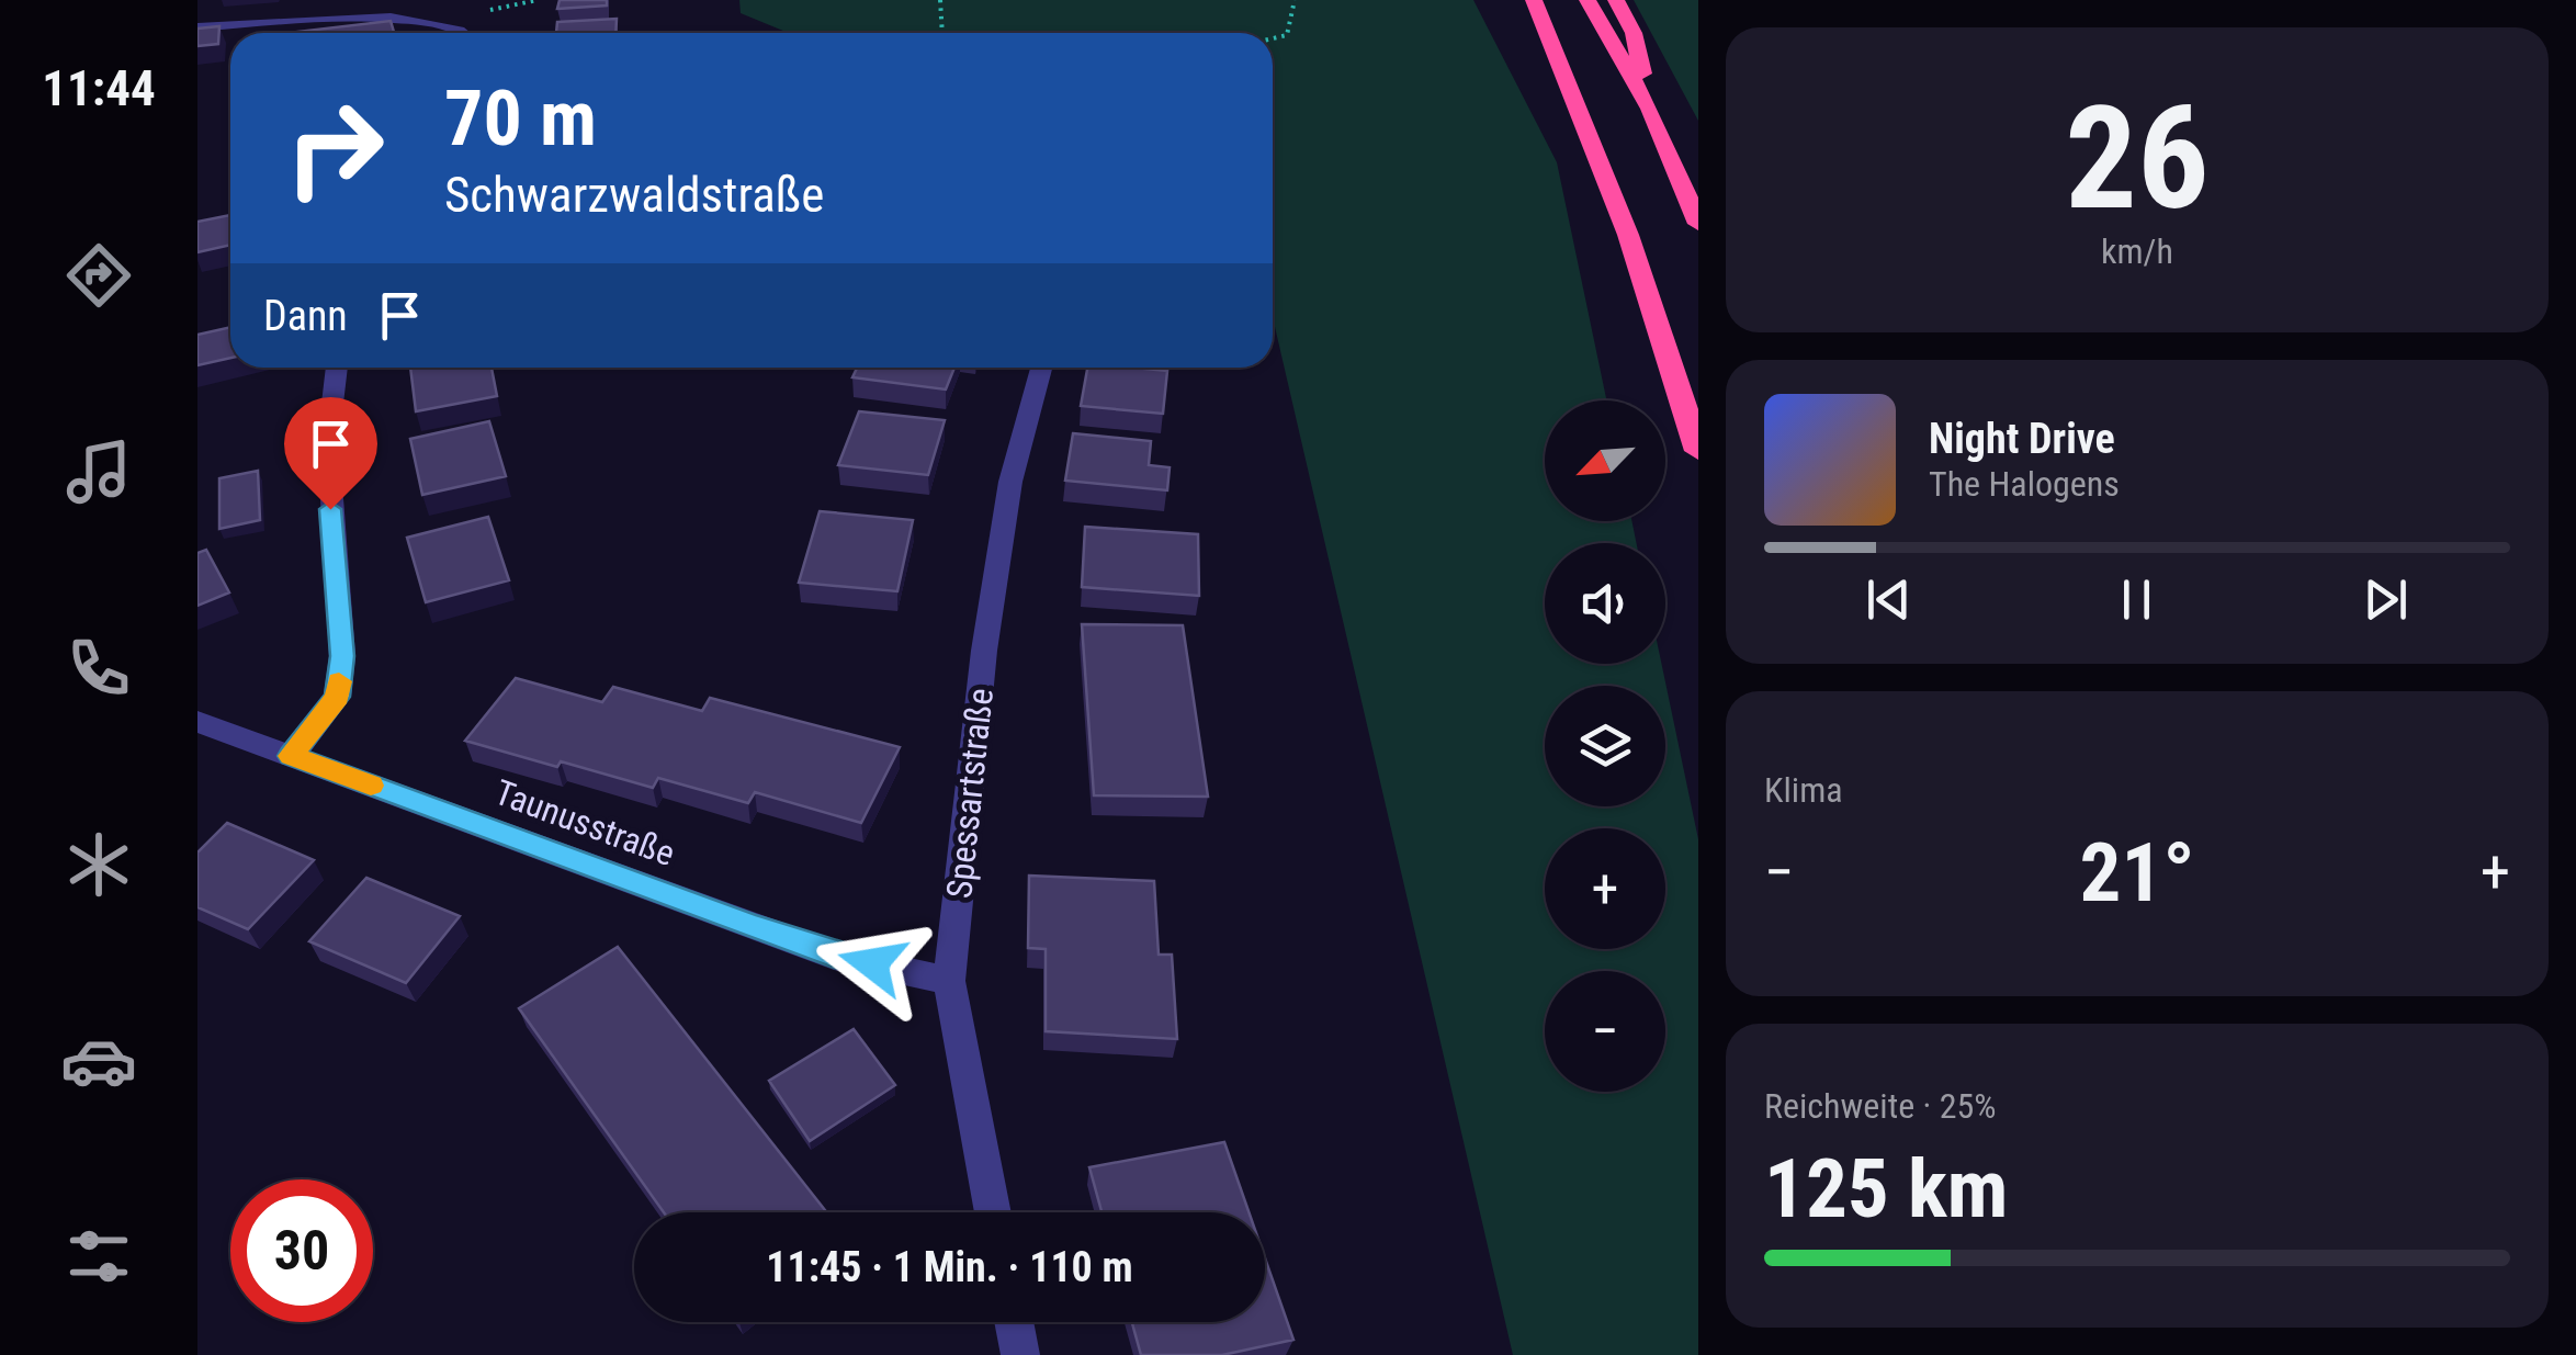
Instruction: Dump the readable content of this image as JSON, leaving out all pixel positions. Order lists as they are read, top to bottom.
{
  "streets": {
    "street": ["Spessartstraße", "Taunusstraße"]
  },
  "crossings": [
    ["Spessartstraße", "Taunusstraße"]
  ],
  "north": "bottom left",
  "page": {
    "tabs": "11:44",
    "tile": [
      ["26", "km/h"],
      "Klima",
      ["Reichweite · 25%", "125 km"]
    ],
    "turn": ["70 m", "Schwarzwaldstraße"],
    "then": "Dann",
    "song": ["Night Drive", "The Halogens"],
    "map_buttons": ["+", "−"],
    "heat": ["−", "21°", "+"],
    "limit": "30",
    "trip": "11:45 · 1 Min. · 110 m"
  }
}
